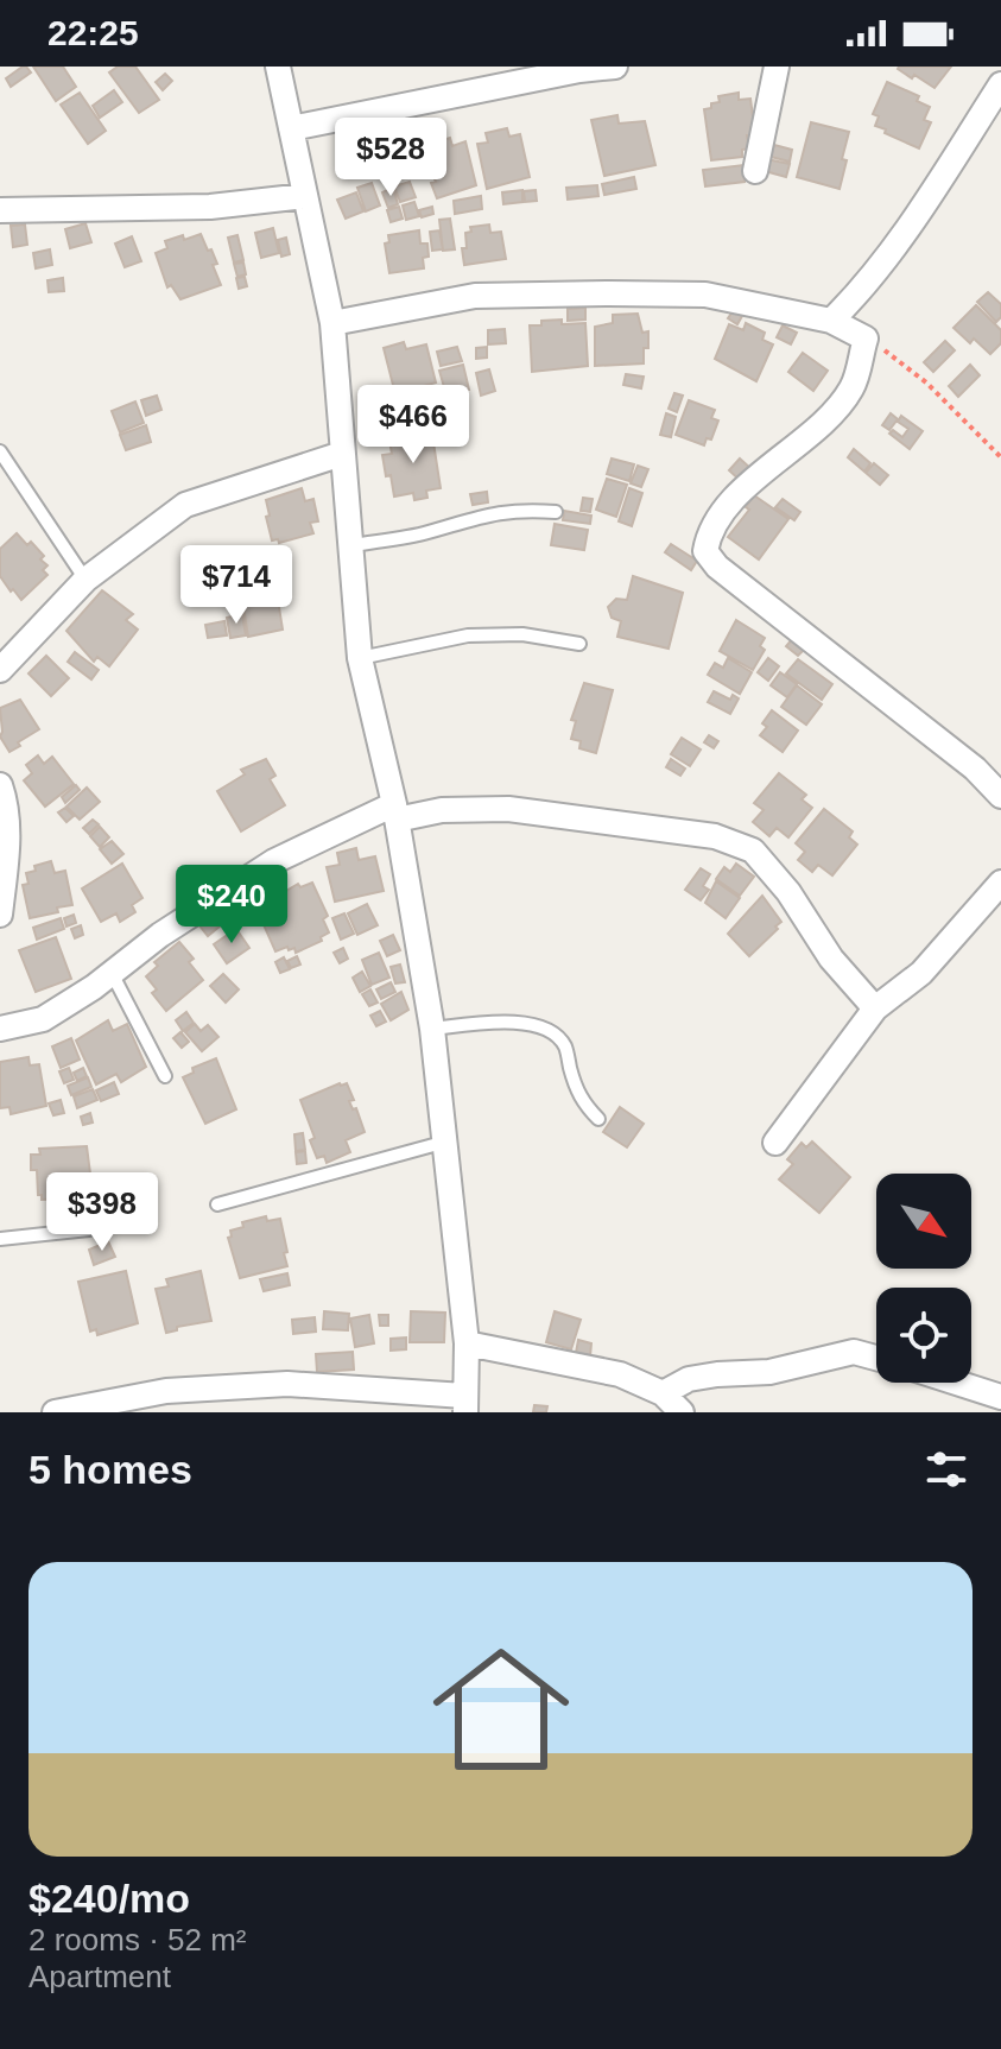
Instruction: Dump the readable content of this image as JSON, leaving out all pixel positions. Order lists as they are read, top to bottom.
{
  "north": "bottom right",
  "page": {
    "status": "22:25",
    "price": [
      "$528",
      "$466",
      "$714",
      "$240",
      "$398"
    ],
    "heading": "5 homes",
    "list": [
      {
        "name": "$240/mo",
        "note": "2 rooms · 52 m² · Apartment"
      }
    ]
  }
}
